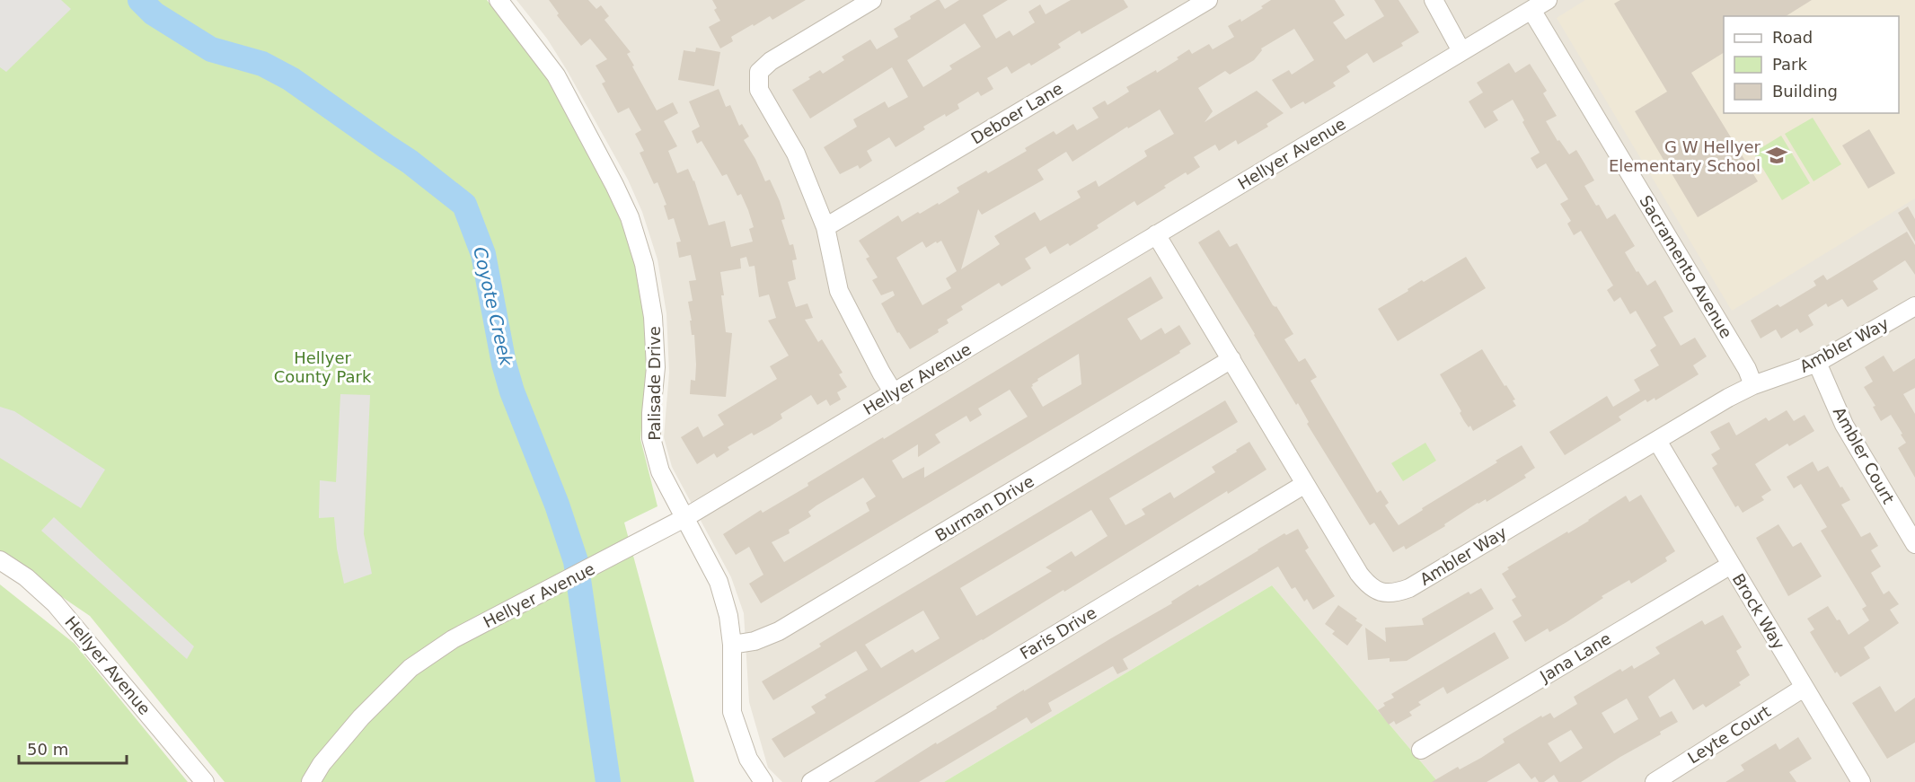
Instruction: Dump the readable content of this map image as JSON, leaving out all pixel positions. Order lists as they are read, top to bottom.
{
  "streets": {
    "street": [
      "Deboer Lane",
      "Hellyer Avenue",
      "Sacramento Avenue",
      "Ambler Way",
      "Palisade Drive",
      "Ambler Court",
      "Burman Drive",
      "Brock Way",
      "Faris Drive",
      "Jana Lane",
      "Leyte Court"
    ]
  },
  "crossings": [
    ["Hellyer Avenue", "Sacramento Avenue"],
    ["Hellyer Avenue", "Ambler Way"],
    ["Hellyer Avenue", "Palisade Drive"],
    ["Sacramento Avenue", "Ambler Way"],
    ["Ambler Way", "Ambler Court"],
    ["Ambler Way", "Burman Drive"],
    ["Ambler Way", "Brock Way"],
    ["Ambler Way", "Faris Drive"],
    ["Palisade Drive", "Burman Drive"],
    ["Brock Way", "Jana Lane"],
    ["Brock Way", "Leyte Court"]
  ],
  "water": ["Coyote Creek"],
  "parks": ["Hellyer County Park"],
  "places": {
    "school or university": ["G W Hellyer Elementary School"]
  },
  "legend": ["Road", "Park", "Building"],
  "scale_bar": "50 m"
}
